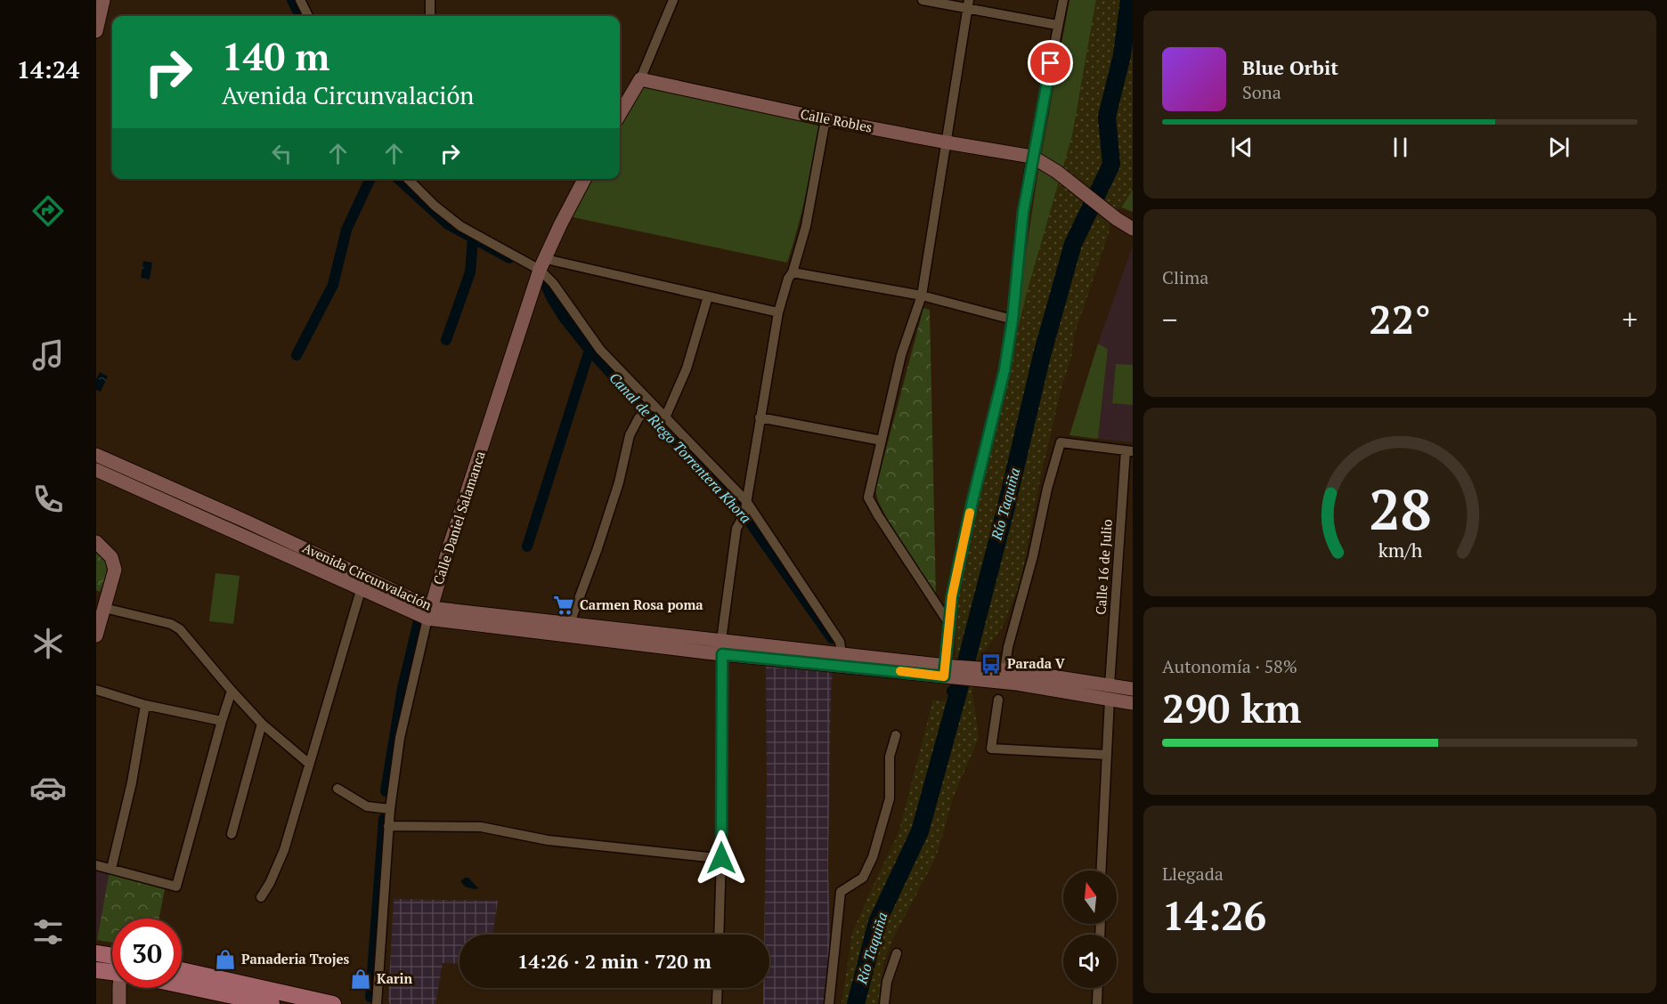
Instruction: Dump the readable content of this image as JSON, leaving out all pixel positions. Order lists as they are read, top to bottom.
{
  "streets": {
    "main road": ["Calle Robles", "Calle Daniel Salamanca", "Avenida Circunvalación"],
    "street": ["Calle 16 de Julio"]
  },
  "crossings": [
    ["Calle Daniel Salamanca", "Avenida Circunvalación"],
    ["Calle 16 de Julio", "Avenida Circunvalación"]
  ],
  "water": ["Canal de Riego Torrentera Khora", "Río Taquiña"],
  "places": {
    "supermarket": ["Carmen Rosa poma"],
    "bus stop": ["Parada V"],
    "shop": ["Panaderia Trojes", "Karin"]
  },
  "north": "top",
  "page": {
    "tabs": "14:24",
    "turn": ["140 m", "Avenida Circunvalación"],
    "song": ["Blue Orbit", "Sona"],
    "tile": [
      "Clima",
      ["Autonomía · 58%", "290 km"],
      ["Llegada", "14:26"]
    ],
    "heat": ["−", "22°", "+"],
    "limit": "30",
    "trip": "14:26 · 2 min · 720 m",
    "gauge": ["28", "km/h"]
  }
}
